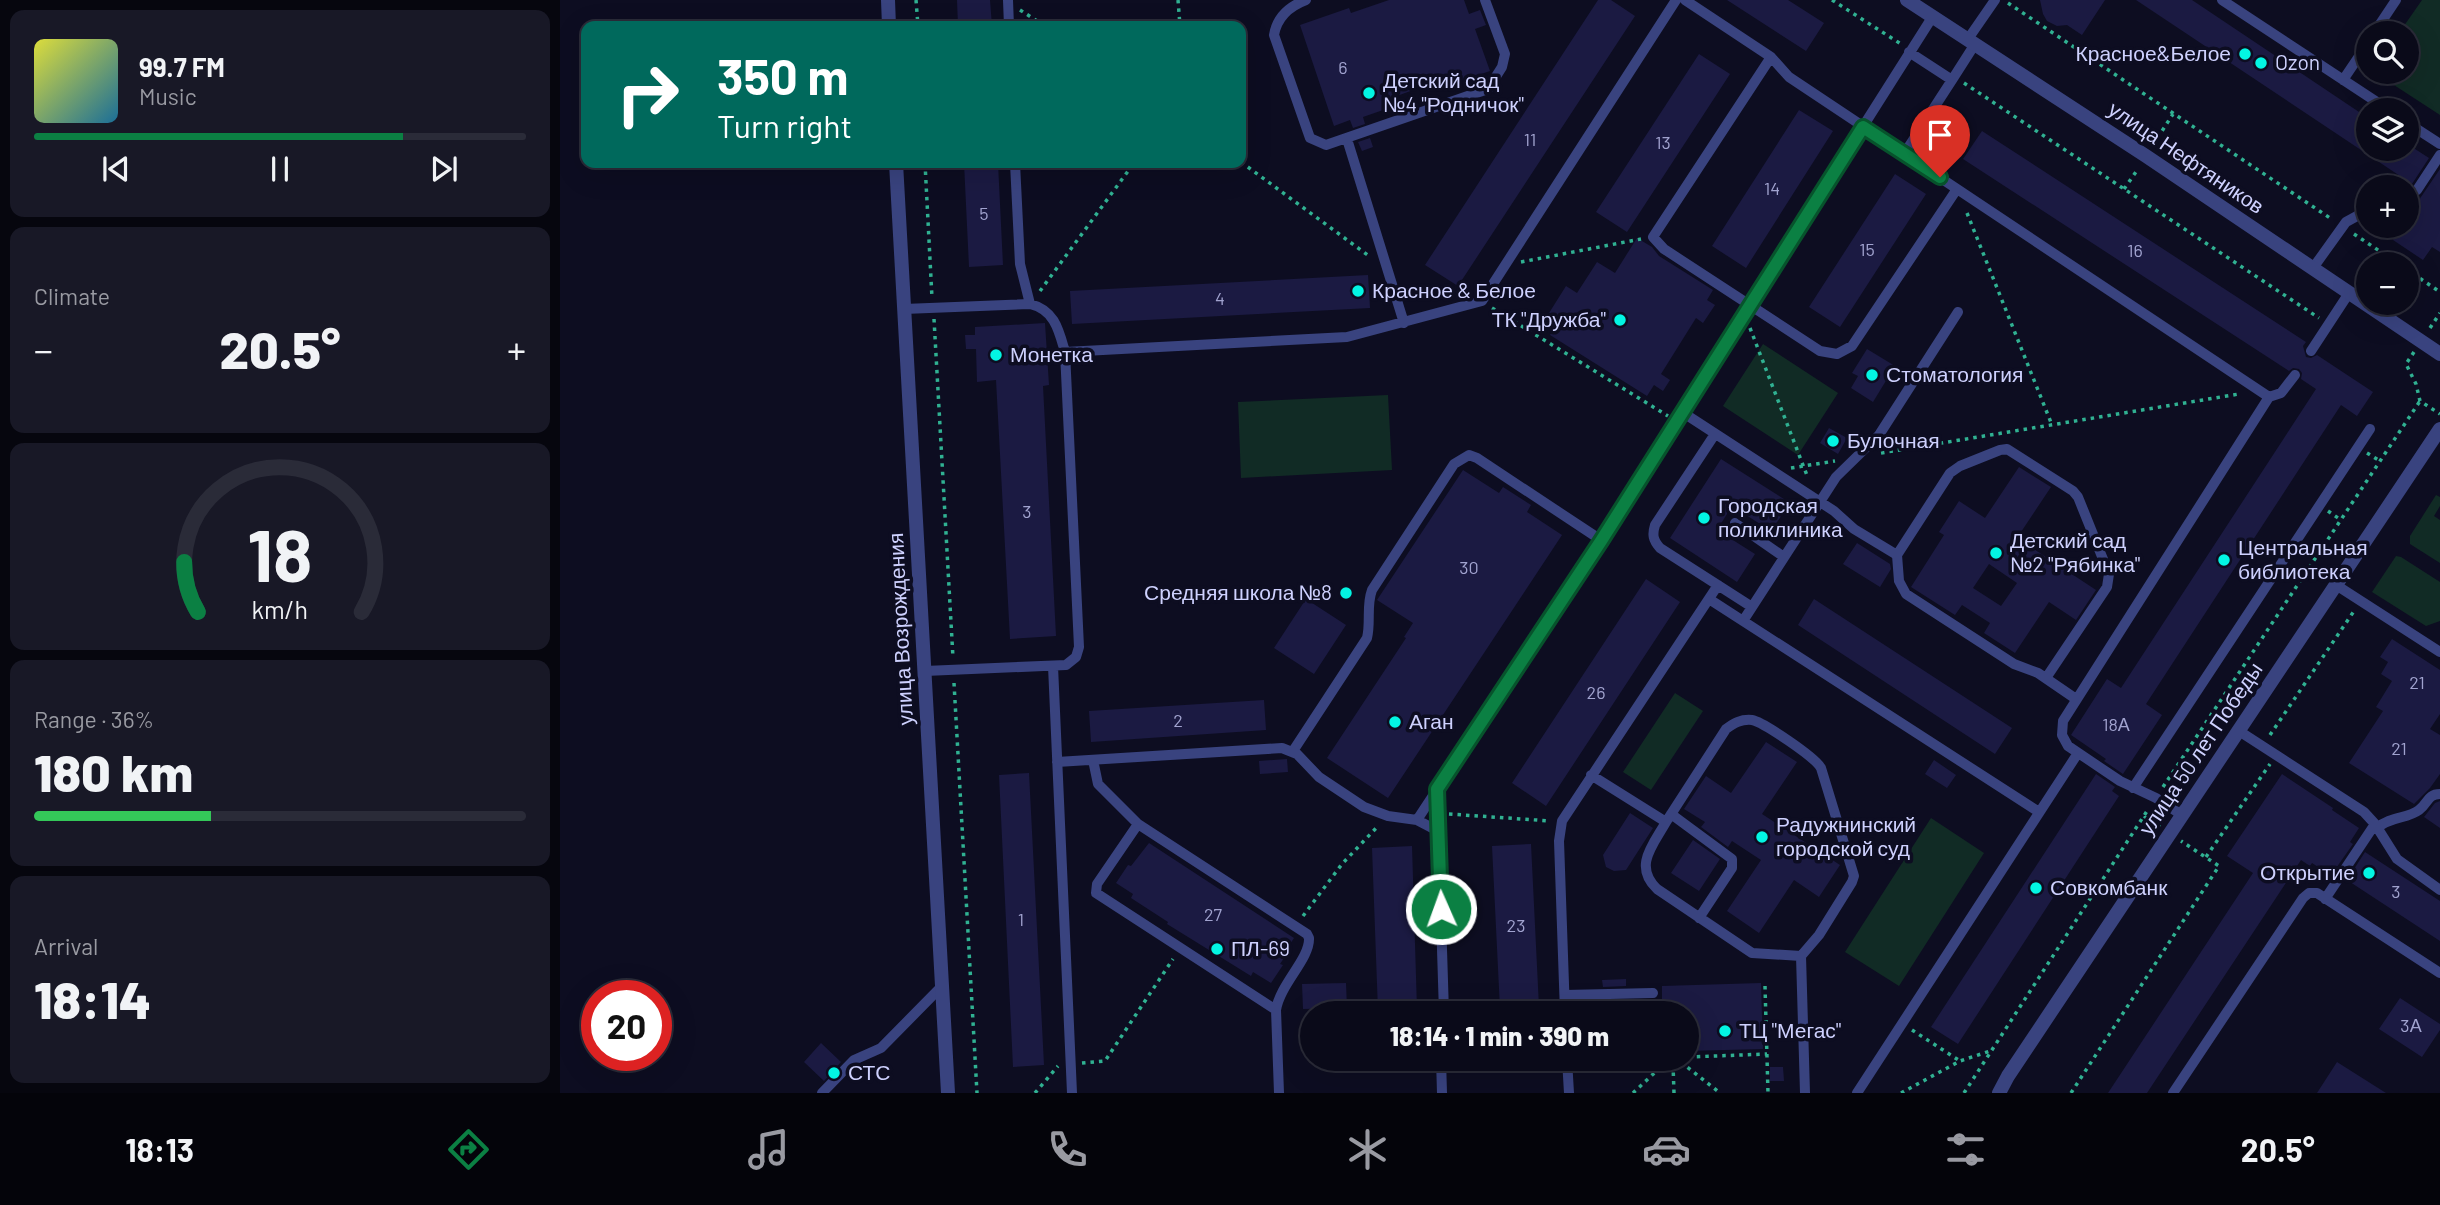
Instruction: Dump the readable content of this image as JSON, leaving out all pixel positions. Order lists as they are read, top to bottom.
{
  "streets": {
    "street": ["улица Нефтяников", "улица Возрождения", "улица 50 лет Победы"]
  },
  "places": [
    "Красное&Белое",
    "Ozon",
    "Детский сад №4 \"Родничок\"",
    "Красное & Белое",
    "ТК \"Дружба\"",
    "Монетка",
    "Стоматология",
    "Булочная",
    "Городская поликлиника",
    "Детский сад №2 \"Рябинка\"",
    "Центральная библиотека",
    "Средняя школа №8",
    "Аган",
    "Радужнинский городской суд",
    "Открытие",
    "Совкомбанк",
    "ПЛ-69",
    "ТЦ \"Мегас\"",
    "СТС"
  ],
  "house_numbers": [
    "6",
    "11",
    "13",
    "14",
    "5",
    "15",
    "16",
    "4",
    "3",
    "30",
    "21",
    "26",
    "2",
    "18А",
    "21",
    "3",
    "27",
    "1",
    "23",
    "3А"
  ],
  "page": {
    "map_buttons": ["+", "−"],
    "turn": ["350 m", "Turn right"],
    "song": ["99.7 FM", "Music"],
    "tile": [
      "Climate",
      ["Range · 36%", "180 km"],
      ["Arrival", "18:14"]
    ],
    "heat": ["−", "20.5°", "+"],
    "limit": "20",
    "trip": "18:14 · 1 min · 390 m",
    "tabs": ["18:13", "20.5°"],
    "gauge": ["18", "km/h"]
  }
}
